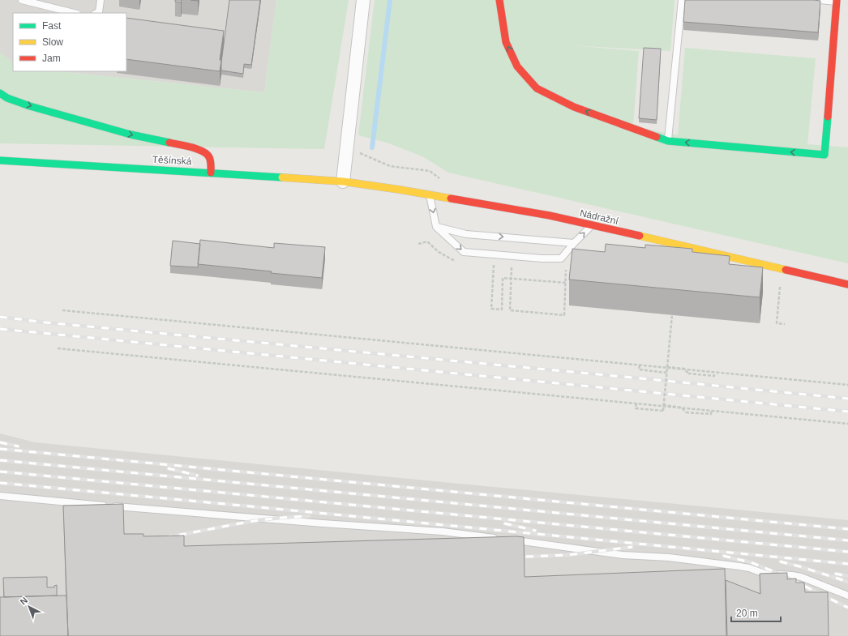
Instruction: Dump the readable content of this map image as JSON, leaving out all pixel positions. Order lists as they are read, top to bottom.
{
  "streets": {
    "main road": ["Těšínská", "Nádražní"]
  },
  "crossings": [
    ["Těšínská", "Nádražní"]
  ],
  "legend": ["Fast", "Slow", "Jam"],
  "scale_bar": "20 m",
  "north": "top left"
}
